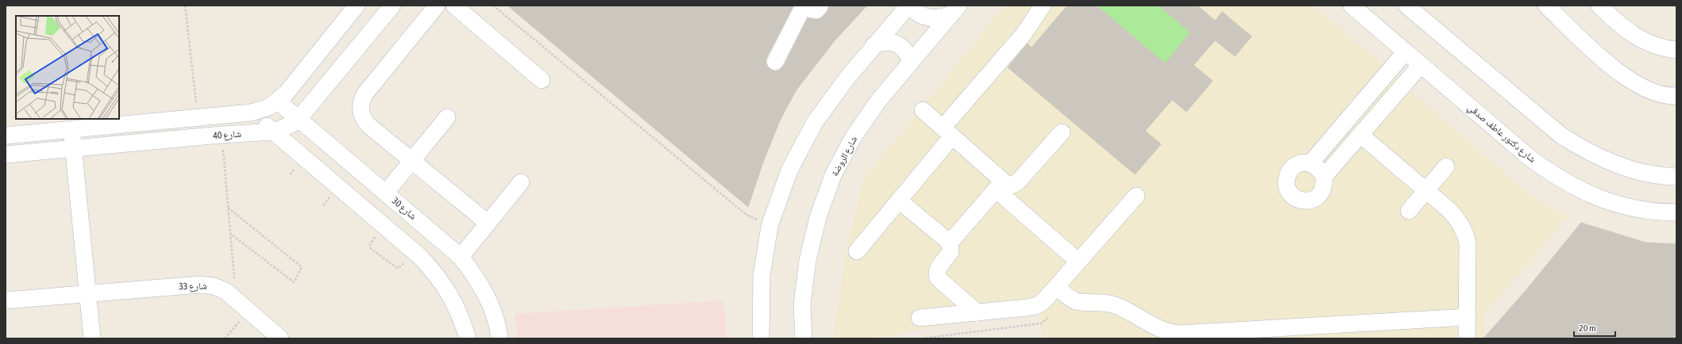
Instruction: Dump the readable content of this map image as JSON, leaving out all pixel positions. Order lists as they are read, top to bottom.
{
  "streets": {
    "street": [
      "شارع دكتور عاطف صدقي",
      "شارع 40",
      "شارع الروضة",
      "شارع 30",
      "شارع 33"
    ]
  },
  "crossings": [
    ["شارع 40", "شارع 30"]
  ],
  "scale_bar": "20 m"
}
